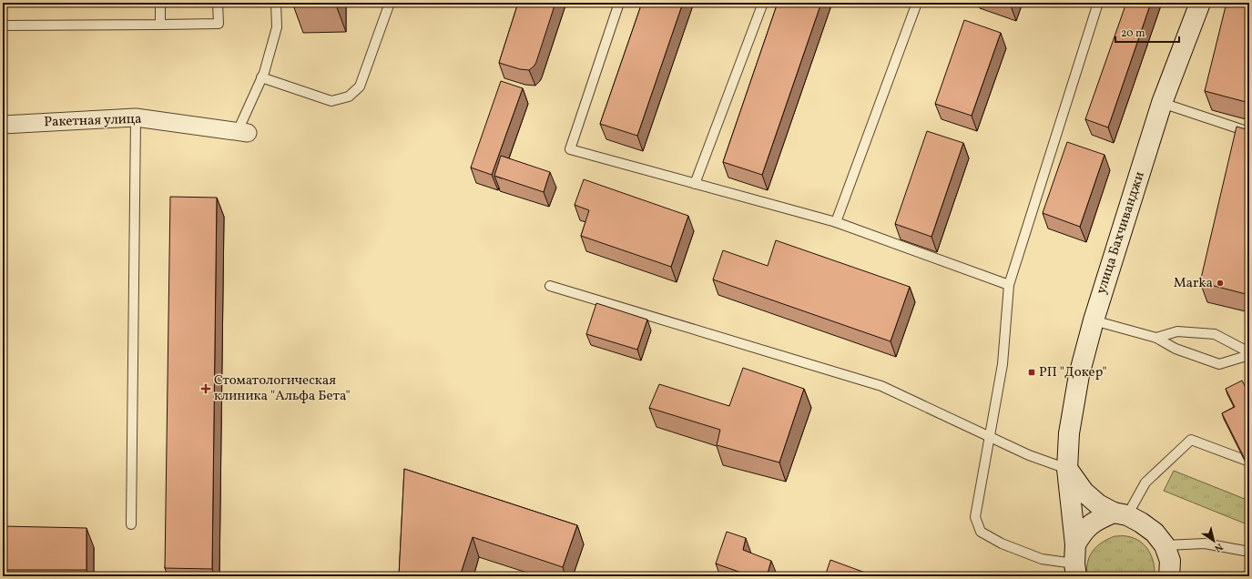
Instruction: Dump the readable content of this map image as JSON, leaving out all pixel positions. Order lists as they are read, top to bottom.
{
  "streets": {
    "main road": ["улица Бахчиванджи"],
    "street": ["Ракетная улица"]
  },
  "places": {
    "other": ["Marka"],
    "transit": ["РП \"Докер\""],
    "health": ["Стоматологическая клиника \"Альфа Бета\""]
  },
  "scale_bar": "20 m",
  "north": "bottom right"
}
